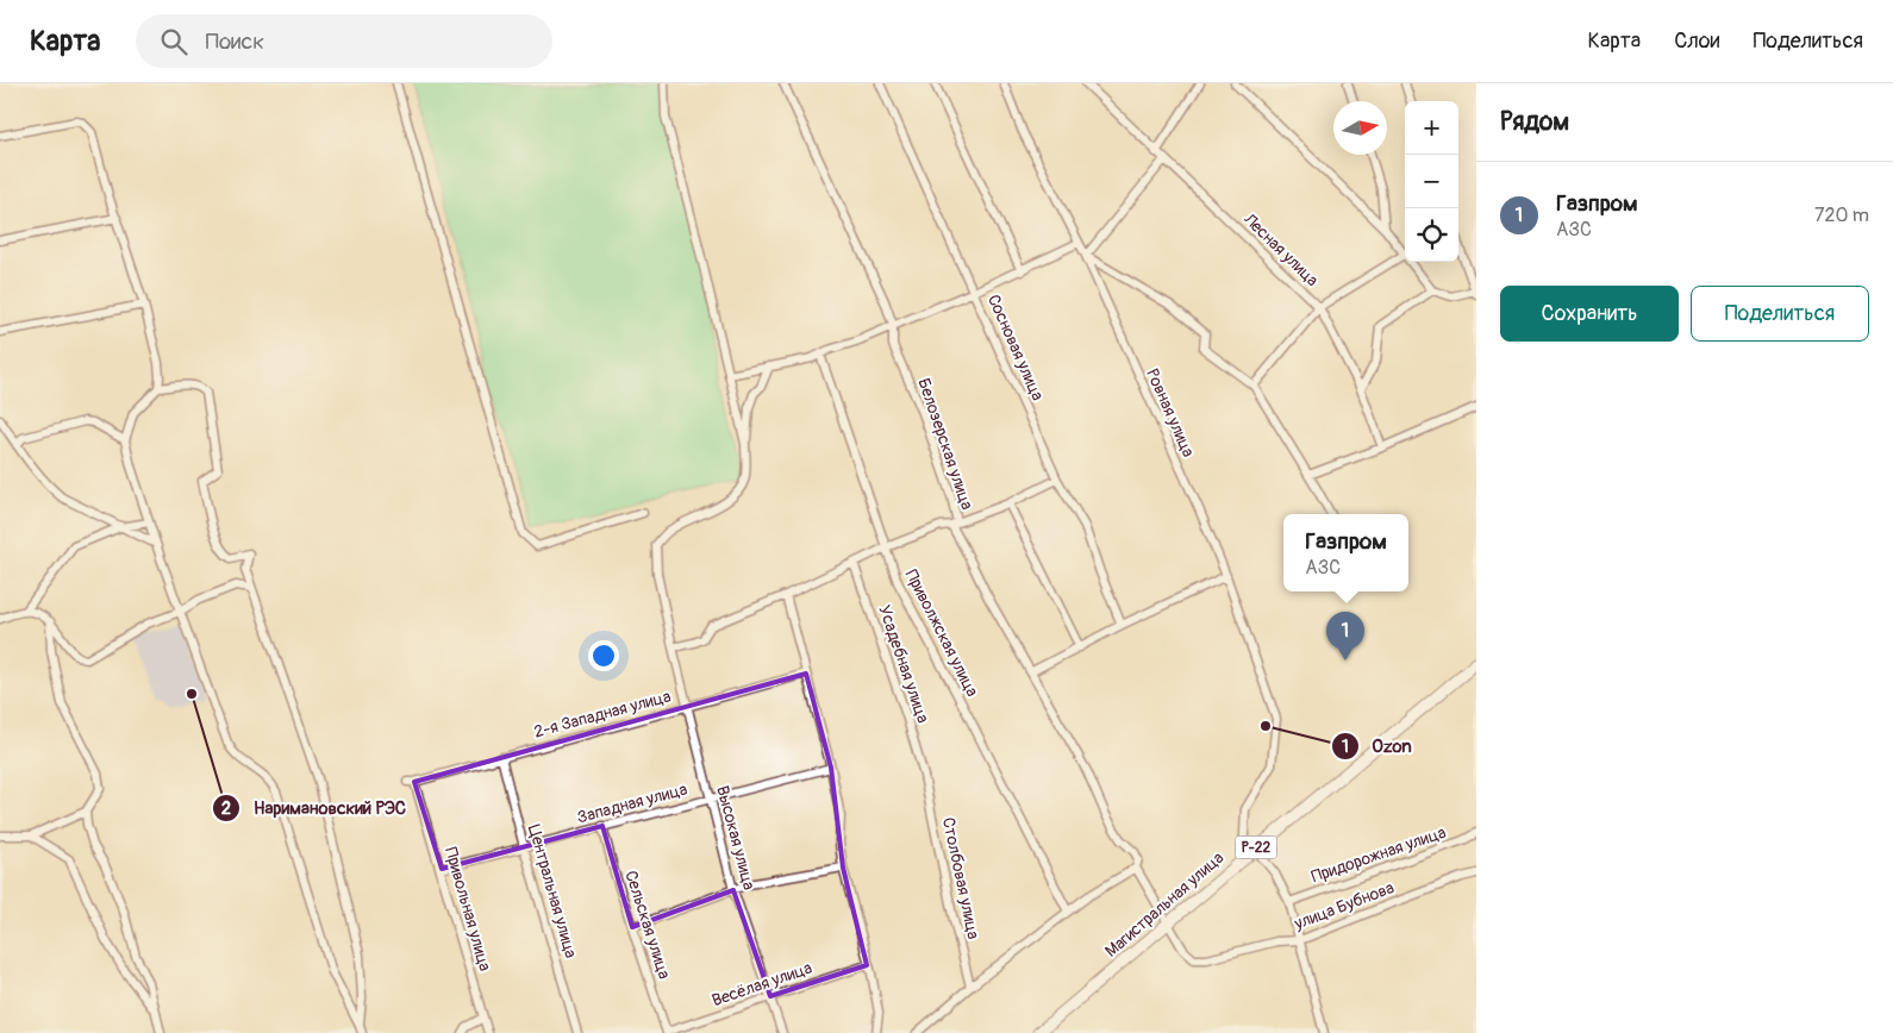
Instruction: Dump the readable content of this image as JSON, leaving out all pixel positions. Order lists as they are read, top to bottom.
{
  "streets": {
    "highway": ["Р-22", "Магистральная улица"],
    "street": [
      "Лесная улица",
      "Сосновая улица",
      "Ровная улица",
      "Белозерская улица",
      "Приволжская улица",
      "Усадебная улица",
      "2-я Западная улица",
      "Западная улица",
      "Высокая улица",
      "Придорожная улица",
      "Столбовая улица",
      "Центральная улица",
      "улица Бубнова",
      "Привольная улица",
      "Сельская улица",
      "Весёлая улица"
    ]
  },
  "crossings": [
    ["Ровная улица", "Магистральная улица"],
    ["Белозерская улица", "Магистральная улица"],
    ["Белозерская улица", "улица Бубнова"],
    ["Усадебная улица", "Столбовая улица"],
    ["2-я Западная улица", "Высокая улица"],
    ["2-я Западная улица", "Центральная улица"],
    ["2-я Западная улица", "Привольная улица"],
    ["Западная улица", "Высокая улица"],
    ["Западная улица", "Центральная улица"],
    ["Западная улица", "Привольная улица"],
    ["Западная улица", "Сельская улица"],
    ["Высокая улица", "Весёлая улица"],
    ["Магистральная улица", "улица Бубнова"],
    ["Сельская улица", "Весёлая улица"]
  ],
  "places": ["Наримановский РЭС", "Ozon"],
  "north": "right",
  "page": {
    "header": "Карта",
    "search": "Поиск",
    "nav": ["Карта", "Слои", "Поделиться"],
    "heading": "Рядом",
    "map_buttons": ["+", "−"],
    "list": [
      {
        "mark": "1",
        "name": "Газпром",
        "note": "АЗС",
        "value": "720 m"
      }
    ],
    "buttons": ["Сохранить", "Поделиться"],
    "popup": ["Газпром", "АЗС"],
    "pins": "1"
  }
}
